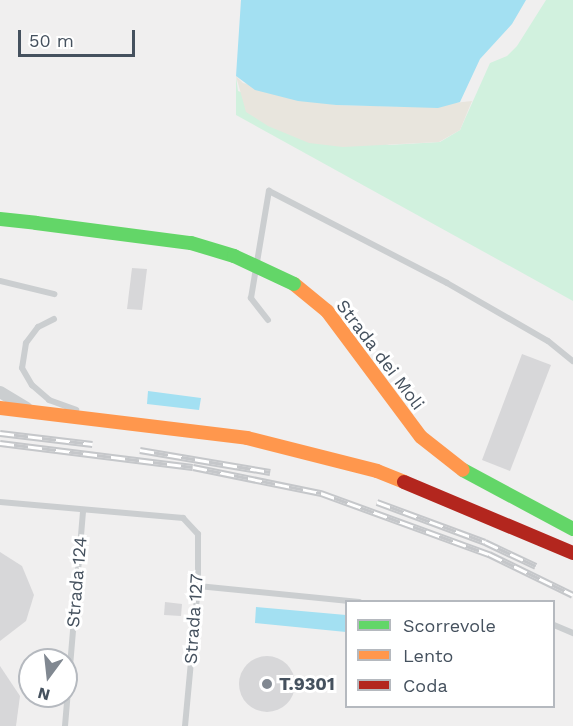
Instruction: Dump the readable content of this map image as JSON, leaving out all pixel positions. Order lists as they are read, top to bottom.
{
  "streets": {
    "street": ["Strada dei Moli"],
    "lane": ["Strada 124", "Strada 127"]
  },
  "crossings": [
    ["Strada 124", "Strada 127"]
  ],
  "places": ["T.9301"],
  "legend": ["Scorrevole", "Lento", "Coda"],
  "scale_bar": "50 m",
  "north": "bottom"
}
